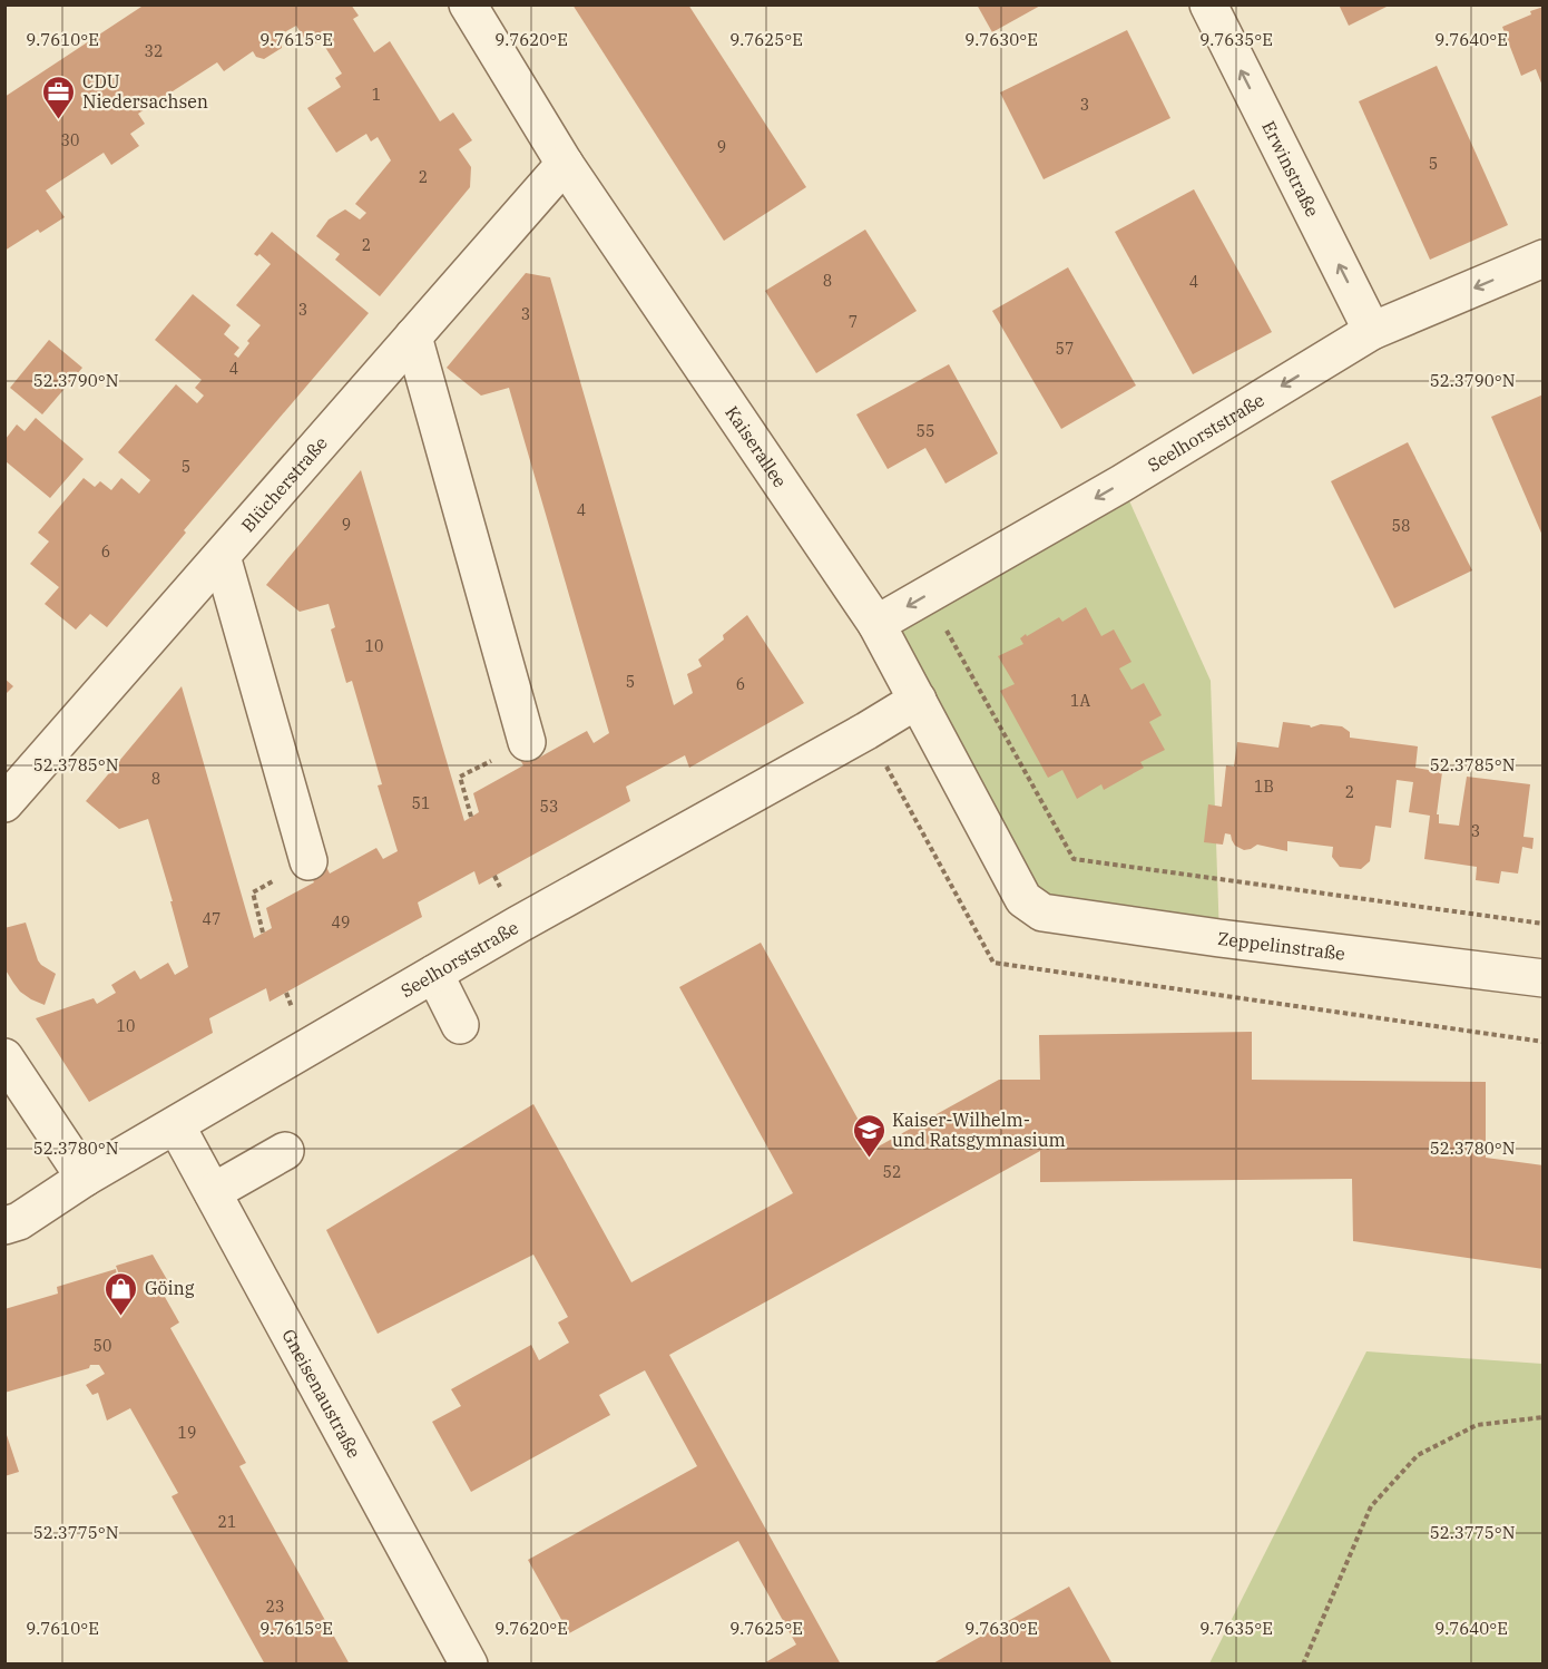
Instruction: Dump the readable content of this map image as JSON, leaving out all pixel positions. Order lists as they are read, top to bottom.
{
  "streets": {
    "street": [
      "Erwinstraße",
      "Seelhorststraße",
      "Kaiserallee",
      "Blücherstraße",
      "Zeppelinstraße",
      "Gneisenaustraße"
    ]
  },
  "crossings": [
    ["Erwinstraße", "Seelhorststraße"],
    ["Seelhorststraße", "Kaiserallee"],
    ["Seelhorststraße", "Gneisenaustraße"],
    ["Kaiserallee", "Blücherstraße"],
    ["Kaiserallee", "Zeppelinstraße"]
  ],
  "one_way": ["Erwinstraße", "Seelhorststraße"],
  "places": {
    "office": ["CDU Niedersachsen"],
    "school or university": ["Kaiser-Wilhelm- und Ratsgymnasium"],
    "shop": ["Göing"]
  },
  "house_numbers": [
    "32",
    "1",
    "3",
    "30",
    "9",
    "5",
    "2",
    "2",
    "8",
    "4",
    "3",
    "3",
    "7",
    "57",
    "4",
    "55",
    "5",
    "4",
    "9",
    "58",
    "6",
    "10",
    "5",
    "6",
    "1A",
    "8",
    "1B",
    "2",
    "51",
    "53",
    "3",
    "47",
    "49",
    "10",
    "52",
    "50",
    "19",
    "21",
    "23"
  ],
  "coordinates": [
    "9.7610°E",
    "9.7615°E",
    "9.7620°E",
    "9.7625°E",
    "9.7630°E",
    "9.7635°E",
    "9.7640°E",
    "52.3790°N",
    "52.3785°N",
    "52.3780°N",
    "52.3775°N"
  ]
}
